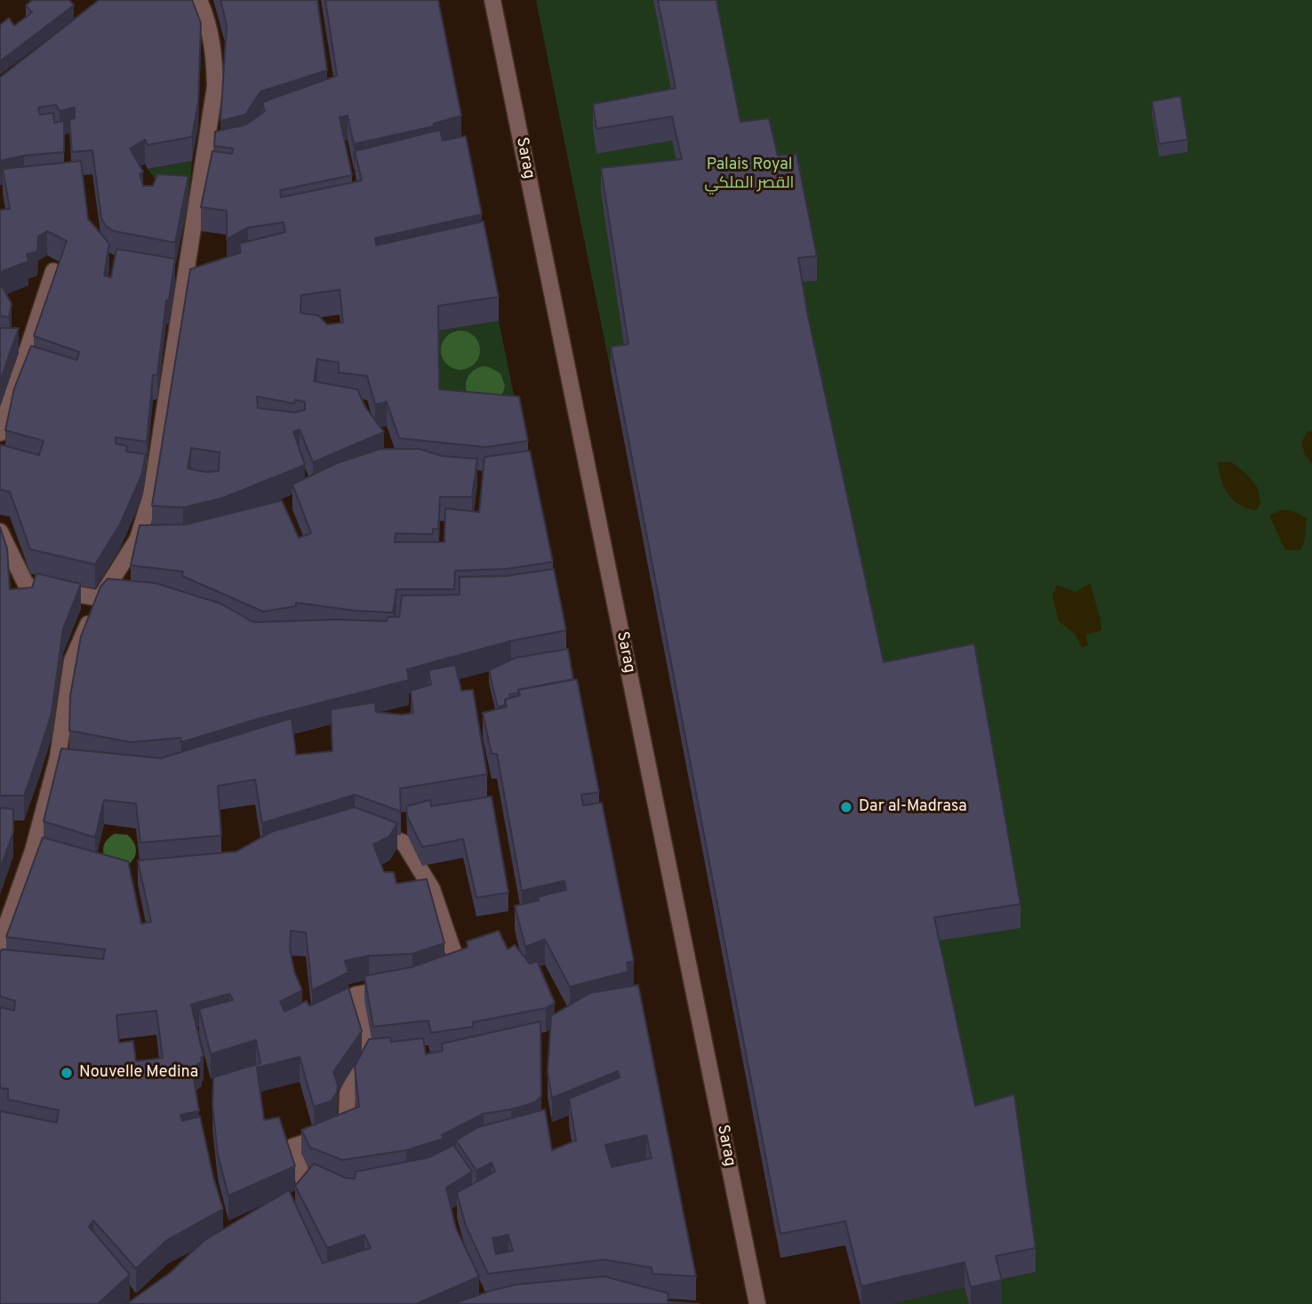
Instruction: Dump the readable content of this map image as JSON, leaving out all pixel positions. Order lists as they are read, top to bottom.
{
  "streets": {
    "street": ["Sarag"]
  },
  "parks": ["Palais Royal القصر الملكي"],
  "places": ["Dar al-Madrasa", "Nouvelle Medina"]
}
